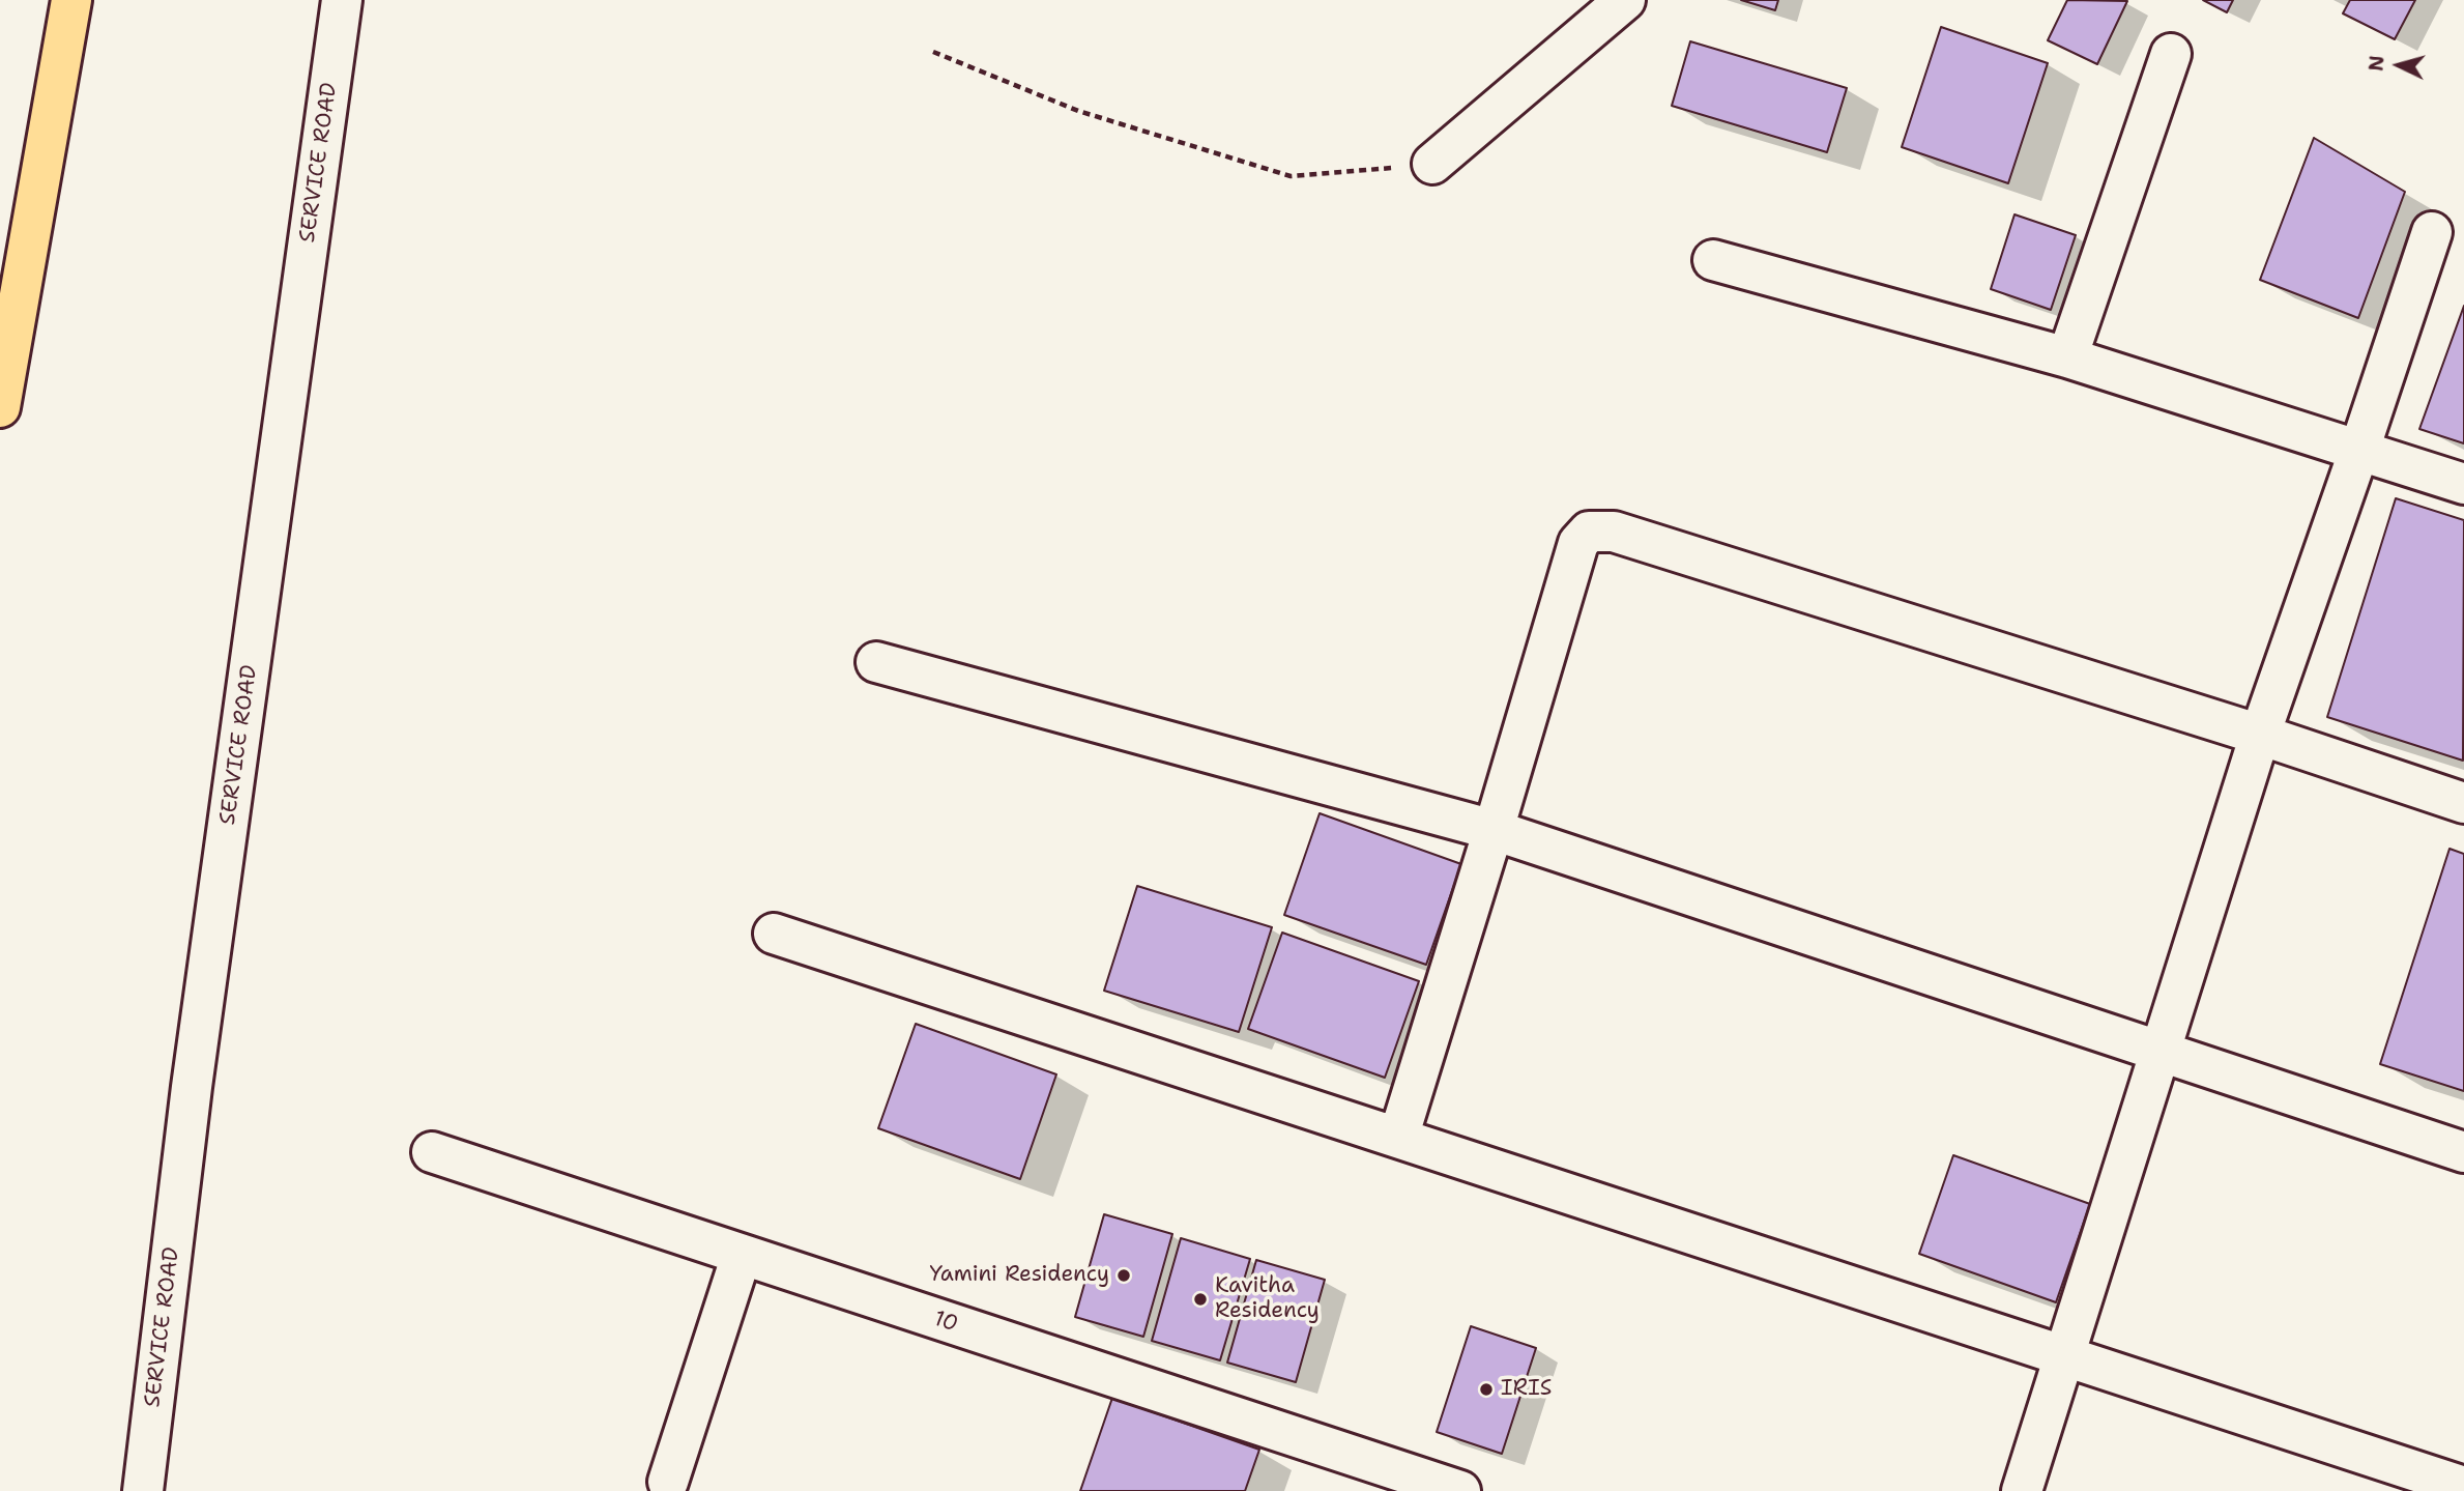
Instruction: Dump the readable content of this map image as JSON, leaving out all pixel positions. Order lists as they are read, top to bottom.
{
  "streets": {
    "street": ["SERVICE ROAD", "10"]
  },
  "places": ["Yamini Residency", "Kavitha Residency", "IRIS"],
  "north": "left"
}
